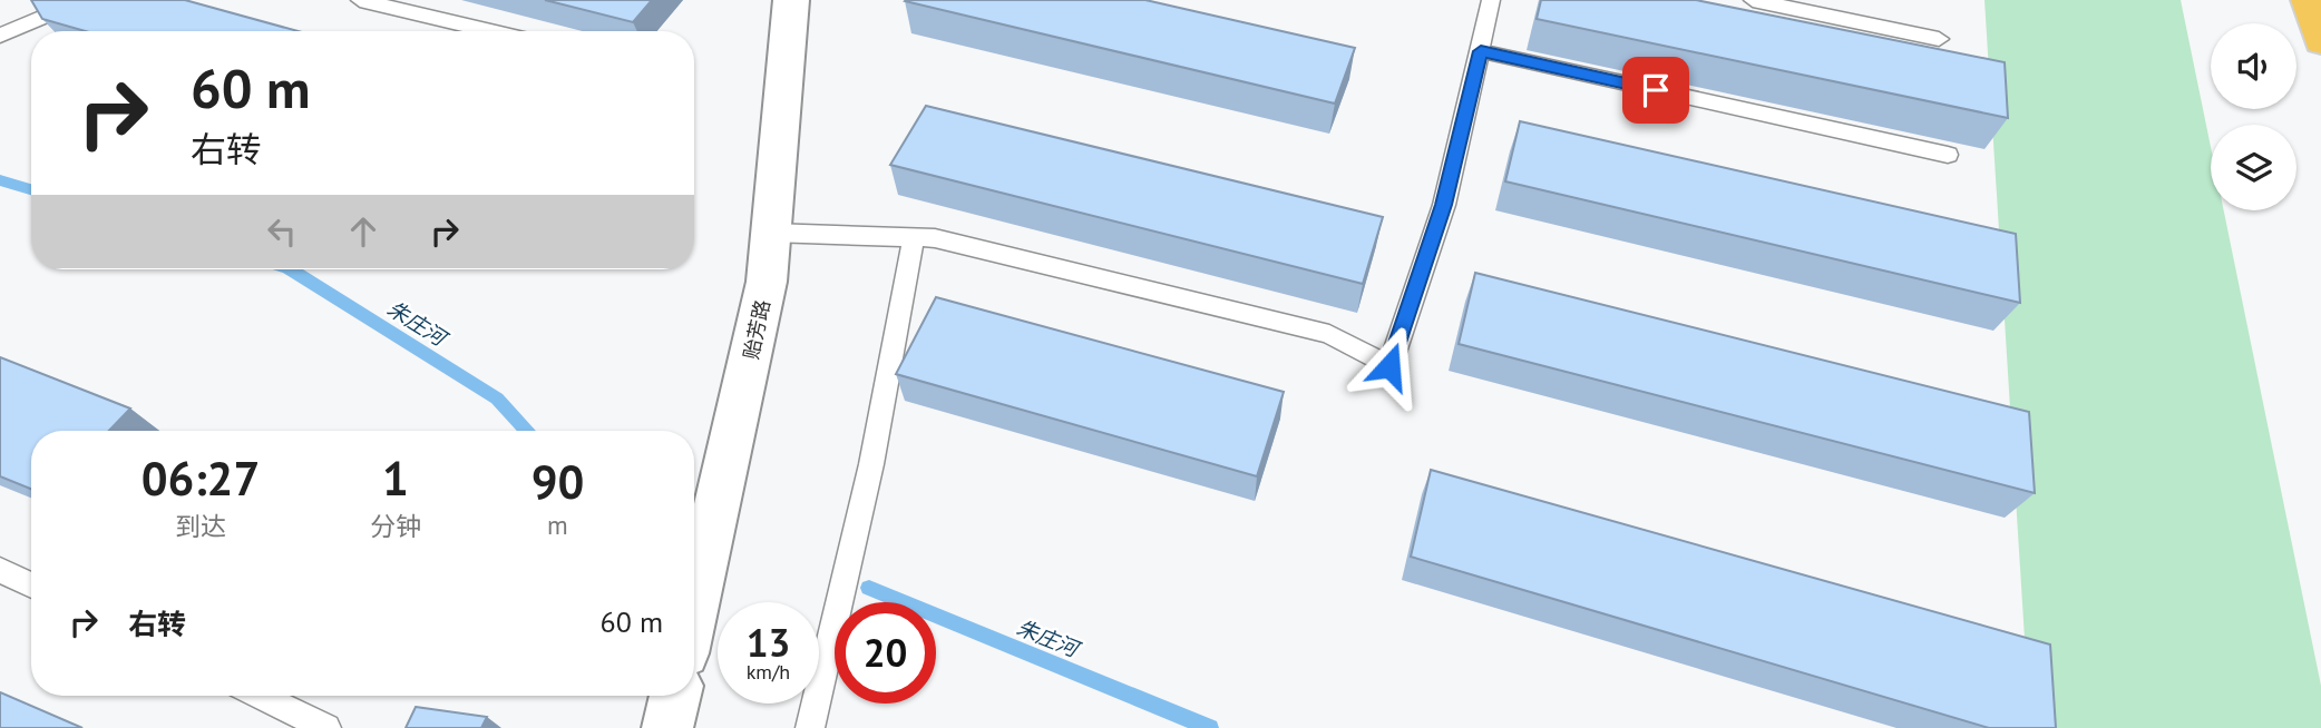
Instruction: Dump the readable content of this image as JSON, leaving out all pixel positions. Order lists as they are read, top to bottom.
{
  "streets": {
    "street": ["贻芳路"]
  },
  "water": ["朱庄河"],
  "page": {
    "turn": ["60 m", "右转"],
    "eta": [
      "06:27",
      "到达",
      "1",
      "分钟",
      "90",
      "m"
    ],
    "list": [
      {
        "name": "右转",
        "value": "60 m"
      }
    ],
    "speed": "13 km/h",
    "limit": "20"
  }
}
